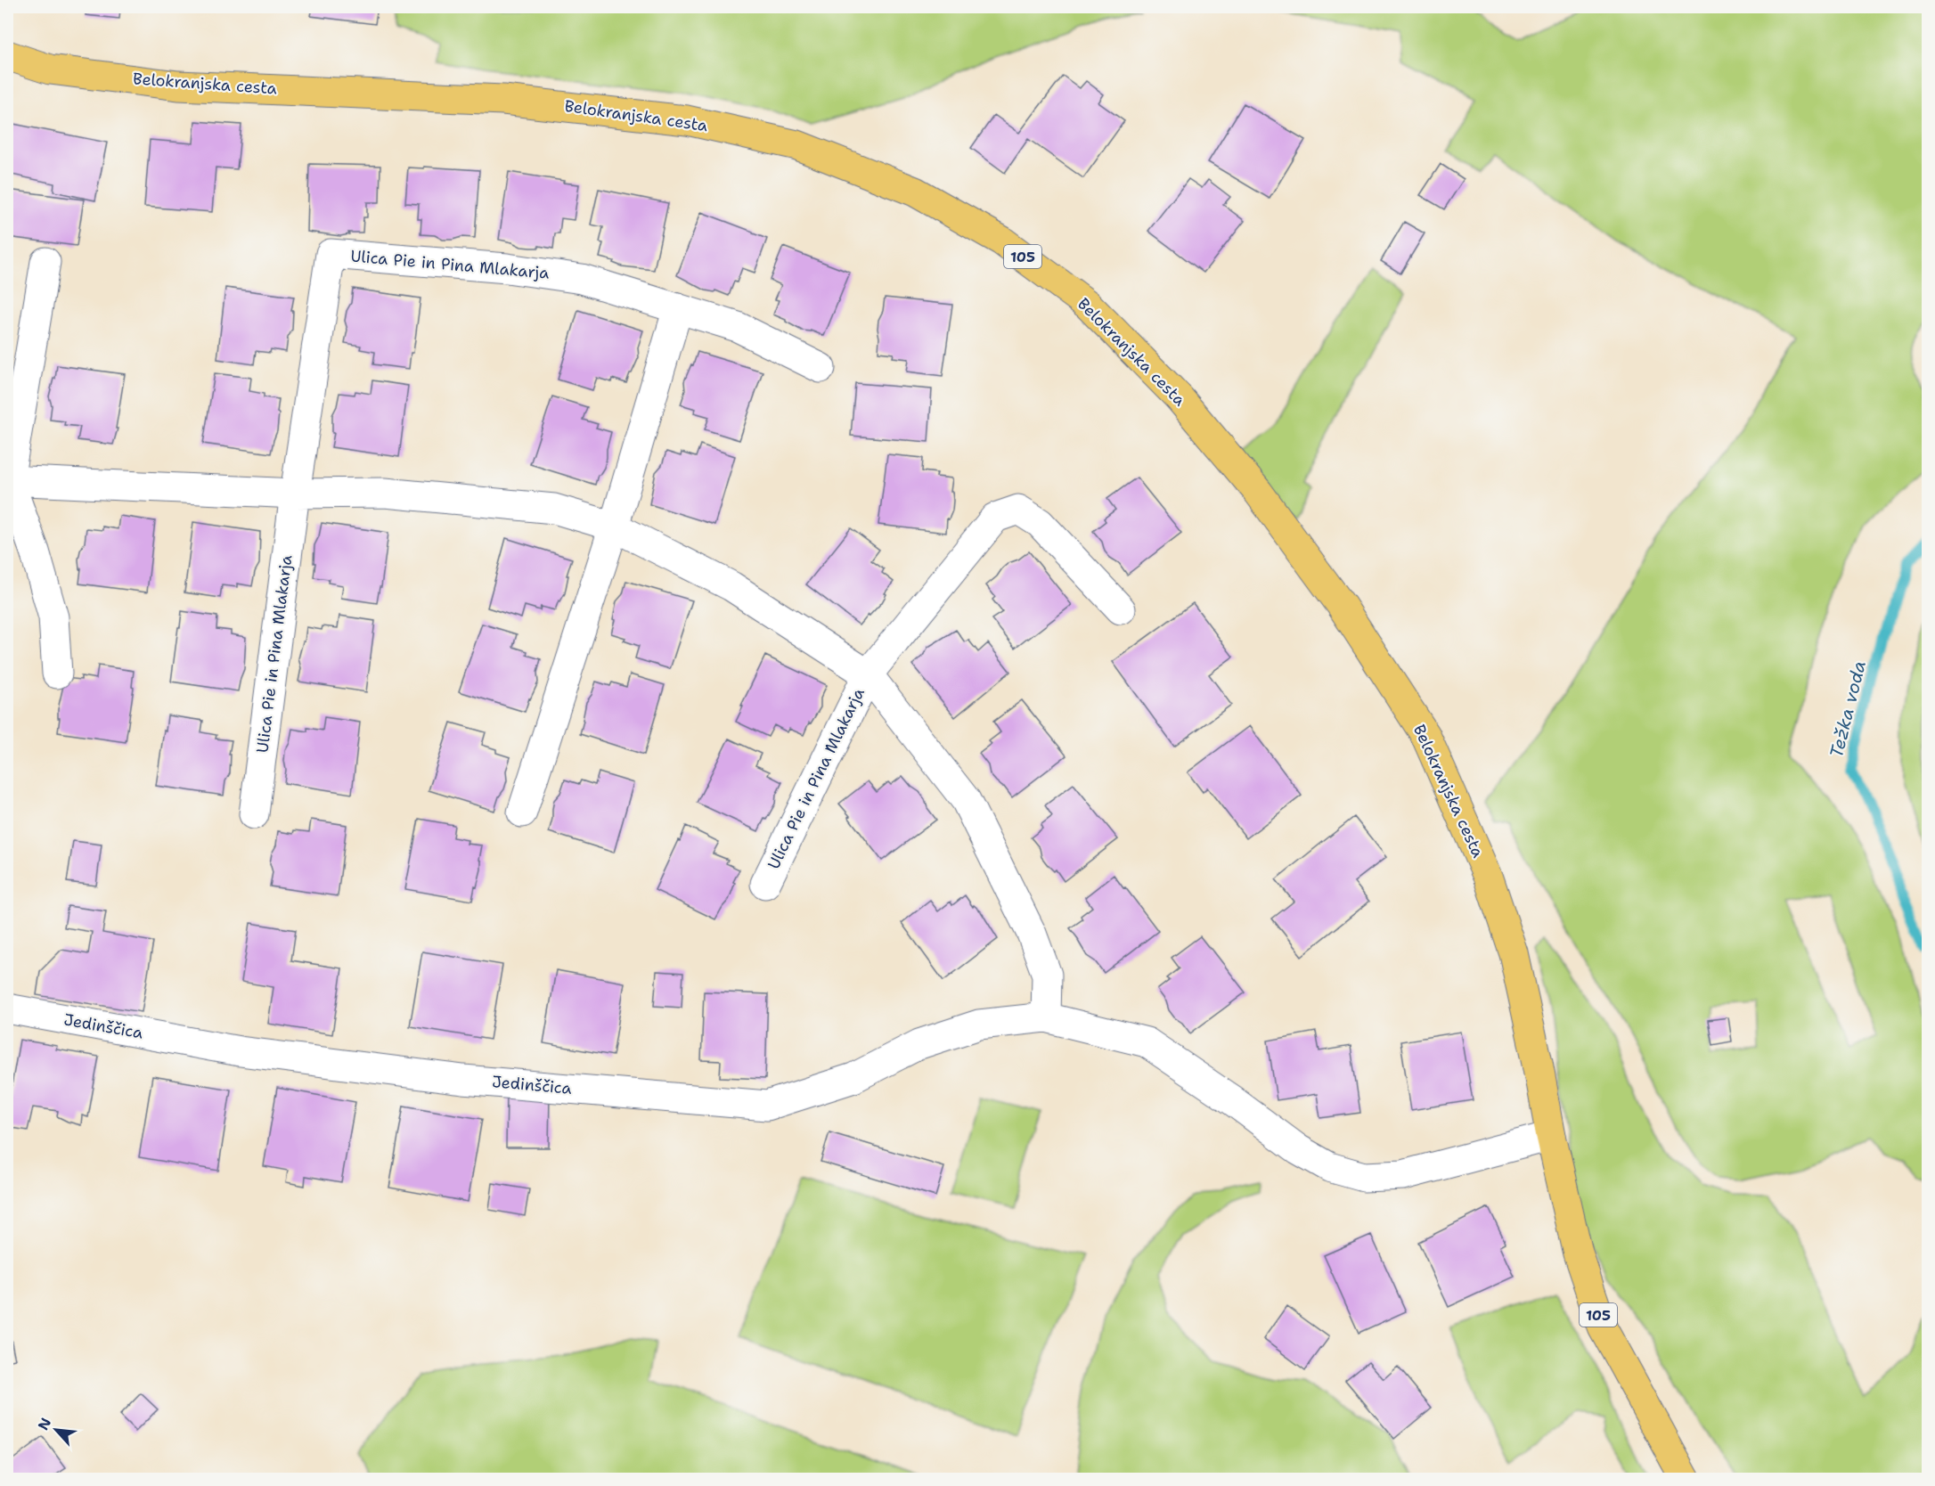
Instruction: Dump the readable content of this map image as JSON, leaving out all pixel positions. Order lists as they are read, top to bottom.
{
  "streets": {
    "main road": ["Belokranjska cesta", "105"],
    "street": ["Ulica Pie in Pina Mlakarja", "Jedinščica"]
  },
  "crossings": [
    ["Belokranjska cesta", "105"],
    ["Belokranjska cesta", "Jedinščica"],
    ["105", "Jedinščica"],
    ["Ulica Pie in Pina Mlakarja", "Jedinščica"]
  ],
  "water": ["Težka voda"],
  "north": "top left"
}
